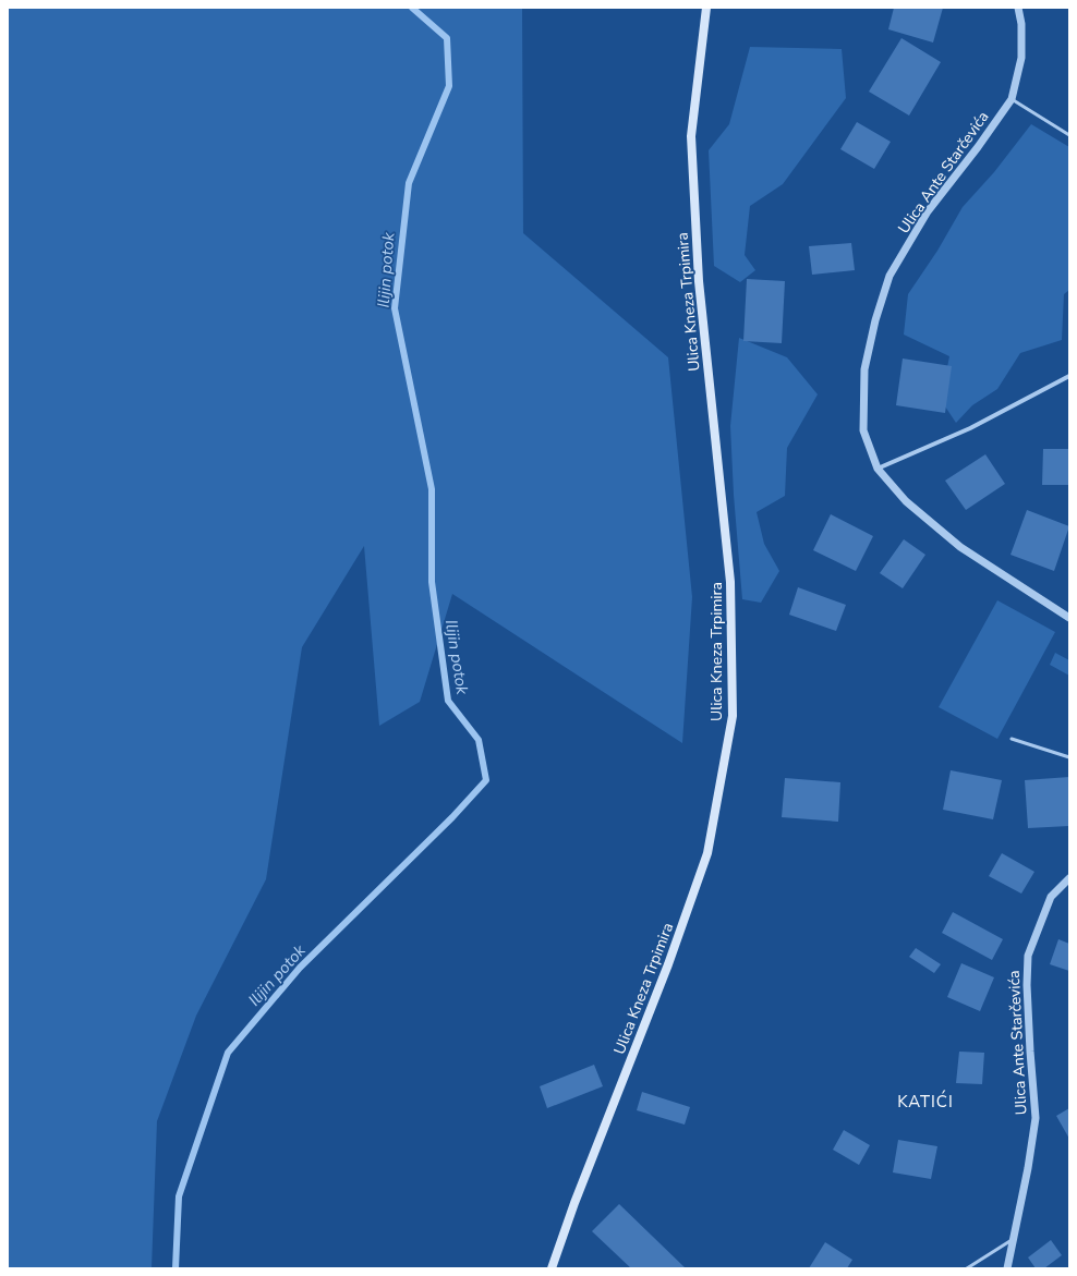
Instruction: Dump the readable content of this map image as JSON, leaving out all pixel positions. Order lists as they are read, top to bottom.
{
  "streets": {
    "main road": ["Ulica Kneza Trpimira"],
    "street": ["Ulica Ante Starčevića"]
  },
  "districts": ["KATIĆI"],
  "water": ["Ilijin potok"]
}
